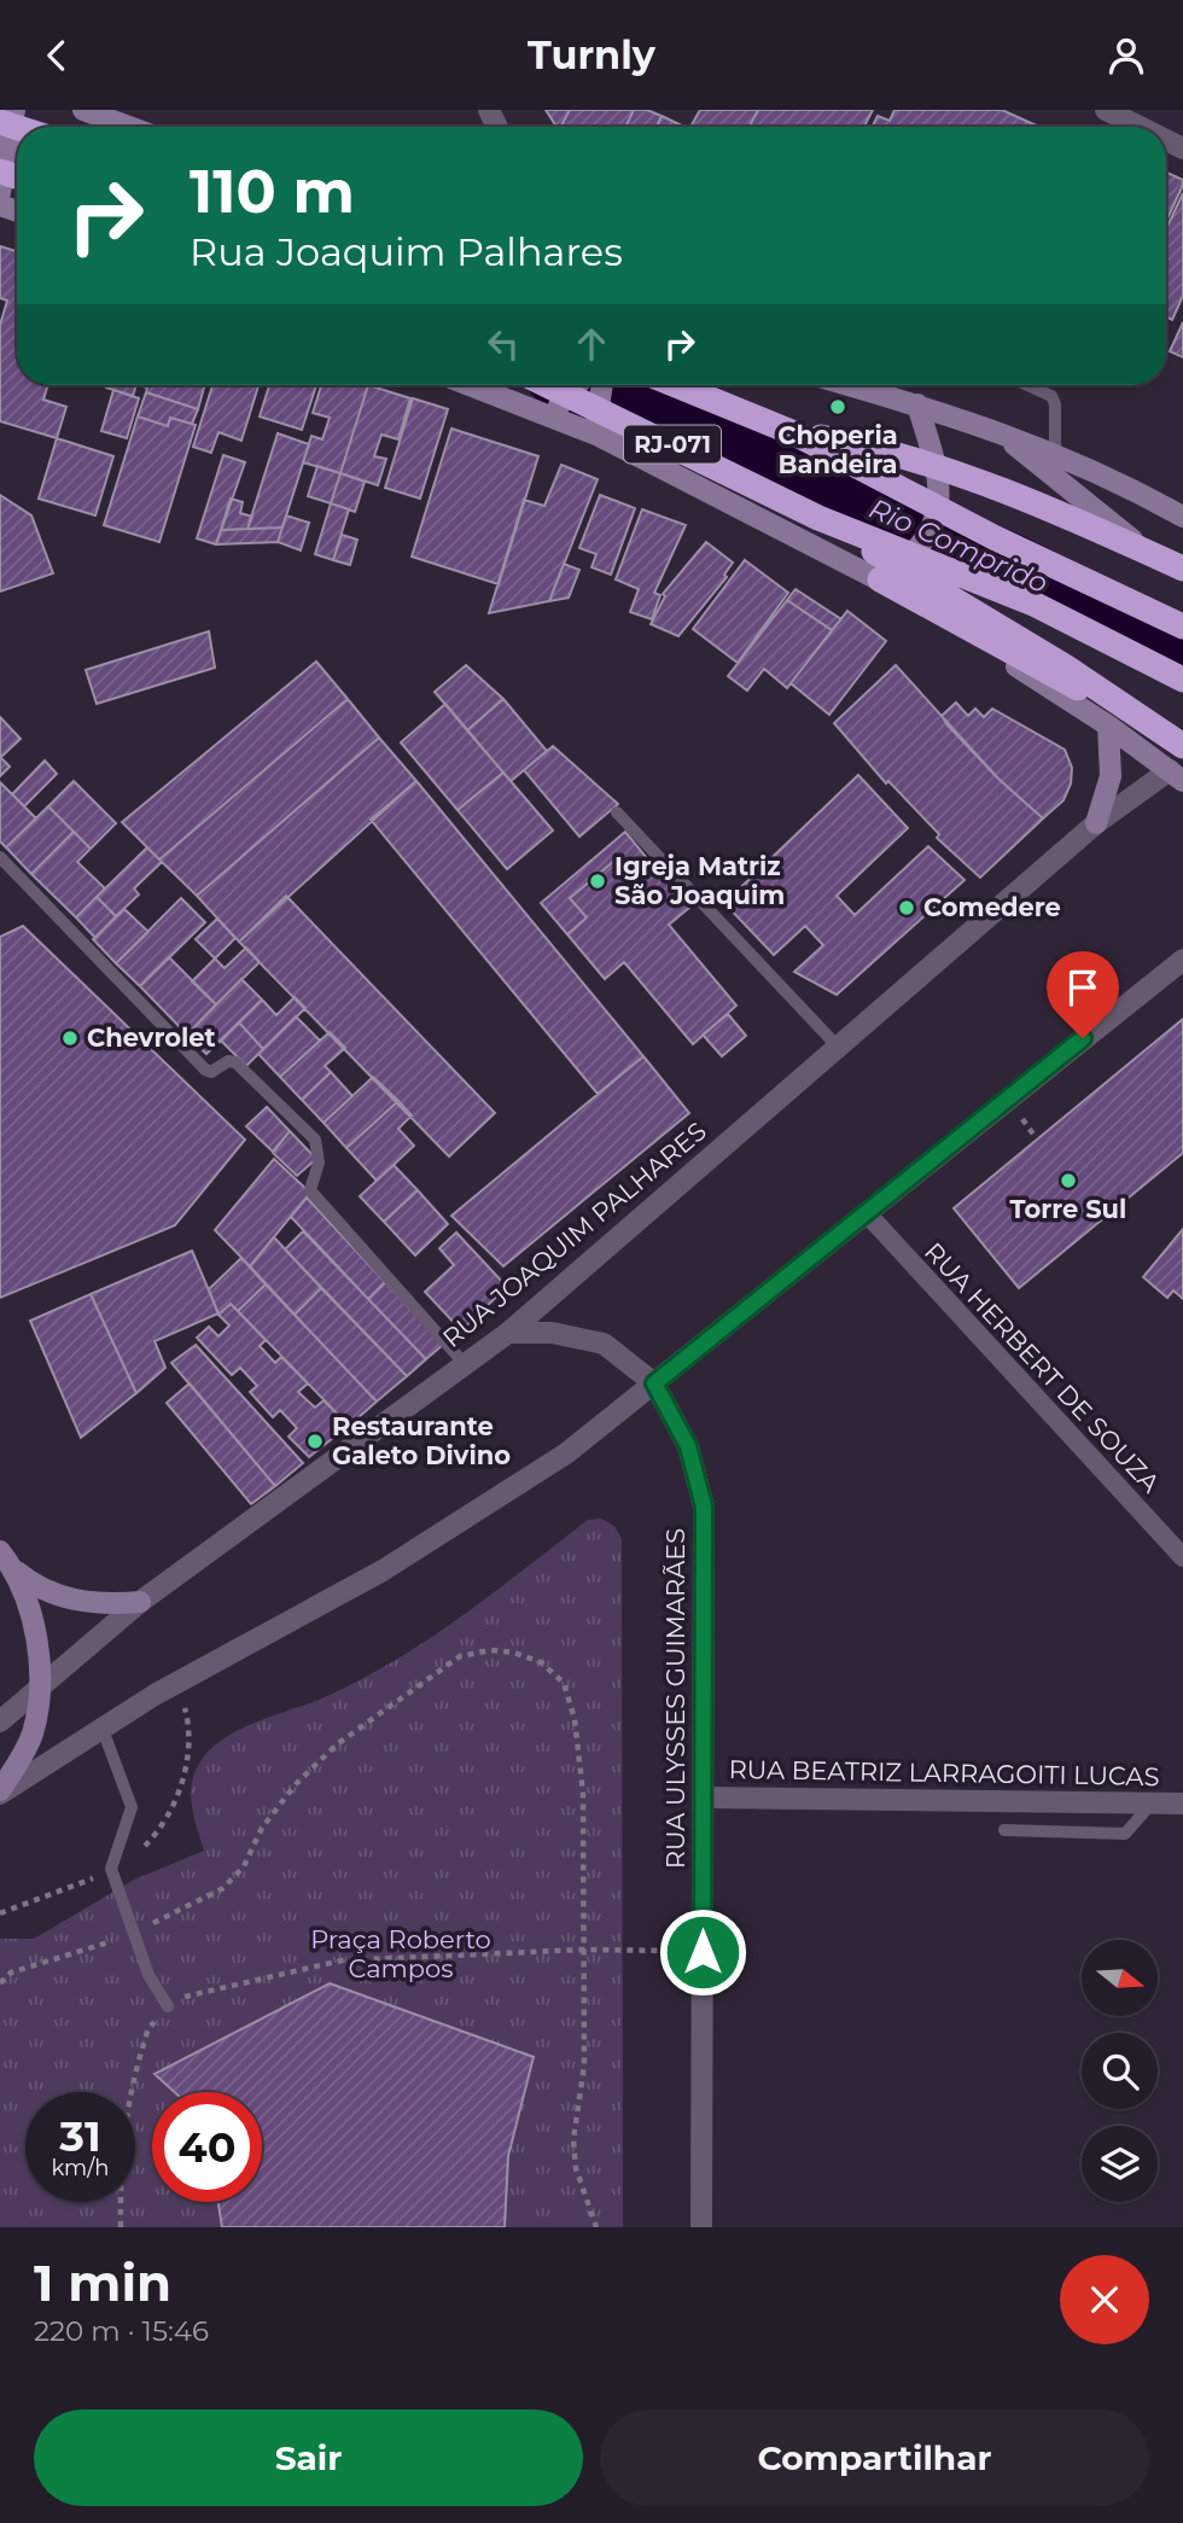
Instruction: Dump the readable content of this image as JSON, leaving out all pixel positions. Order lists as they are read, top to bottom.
{
  "streets": {
    "highway": ["RJ-071"],
    "street": [
      "RUA JOAQUIM PALHARES",
      "RUA HERBERT DE SOUZA",
      "RUA ULYSSES GUIMARÃES",
      "RUA BEATRIZ LARRAGOITI LUCAS"
    ]
  },
  "crossings": [
    ["RUA ULYSSES GUIMARÃES", "RUA BEATRIZ LARRAGOITI LUCAS"]
  ],
  "water": ["Rio Comprido"],
  "parks": ["Praça Roberto Campos"],
  "places": [
    "Choperia Bandeira",
    "Igreja Matriz São Joaquim",
    "Comedere",
    "Chevrolet",
    "Torre Sul",
    "Restaurante Galeto Divino"
  ],
  "north": "right",
  "page": {
    "header": "Turnly",
    "turn": ["110 m", "Rua Joaquim Palhares"],
    "speed": "31 km/h",
    "limit": "40",
    "heading": ["1 min", "220 m · 15:46"],
    "buttons": ["Sair", "Compartilhar"]
  }
}
